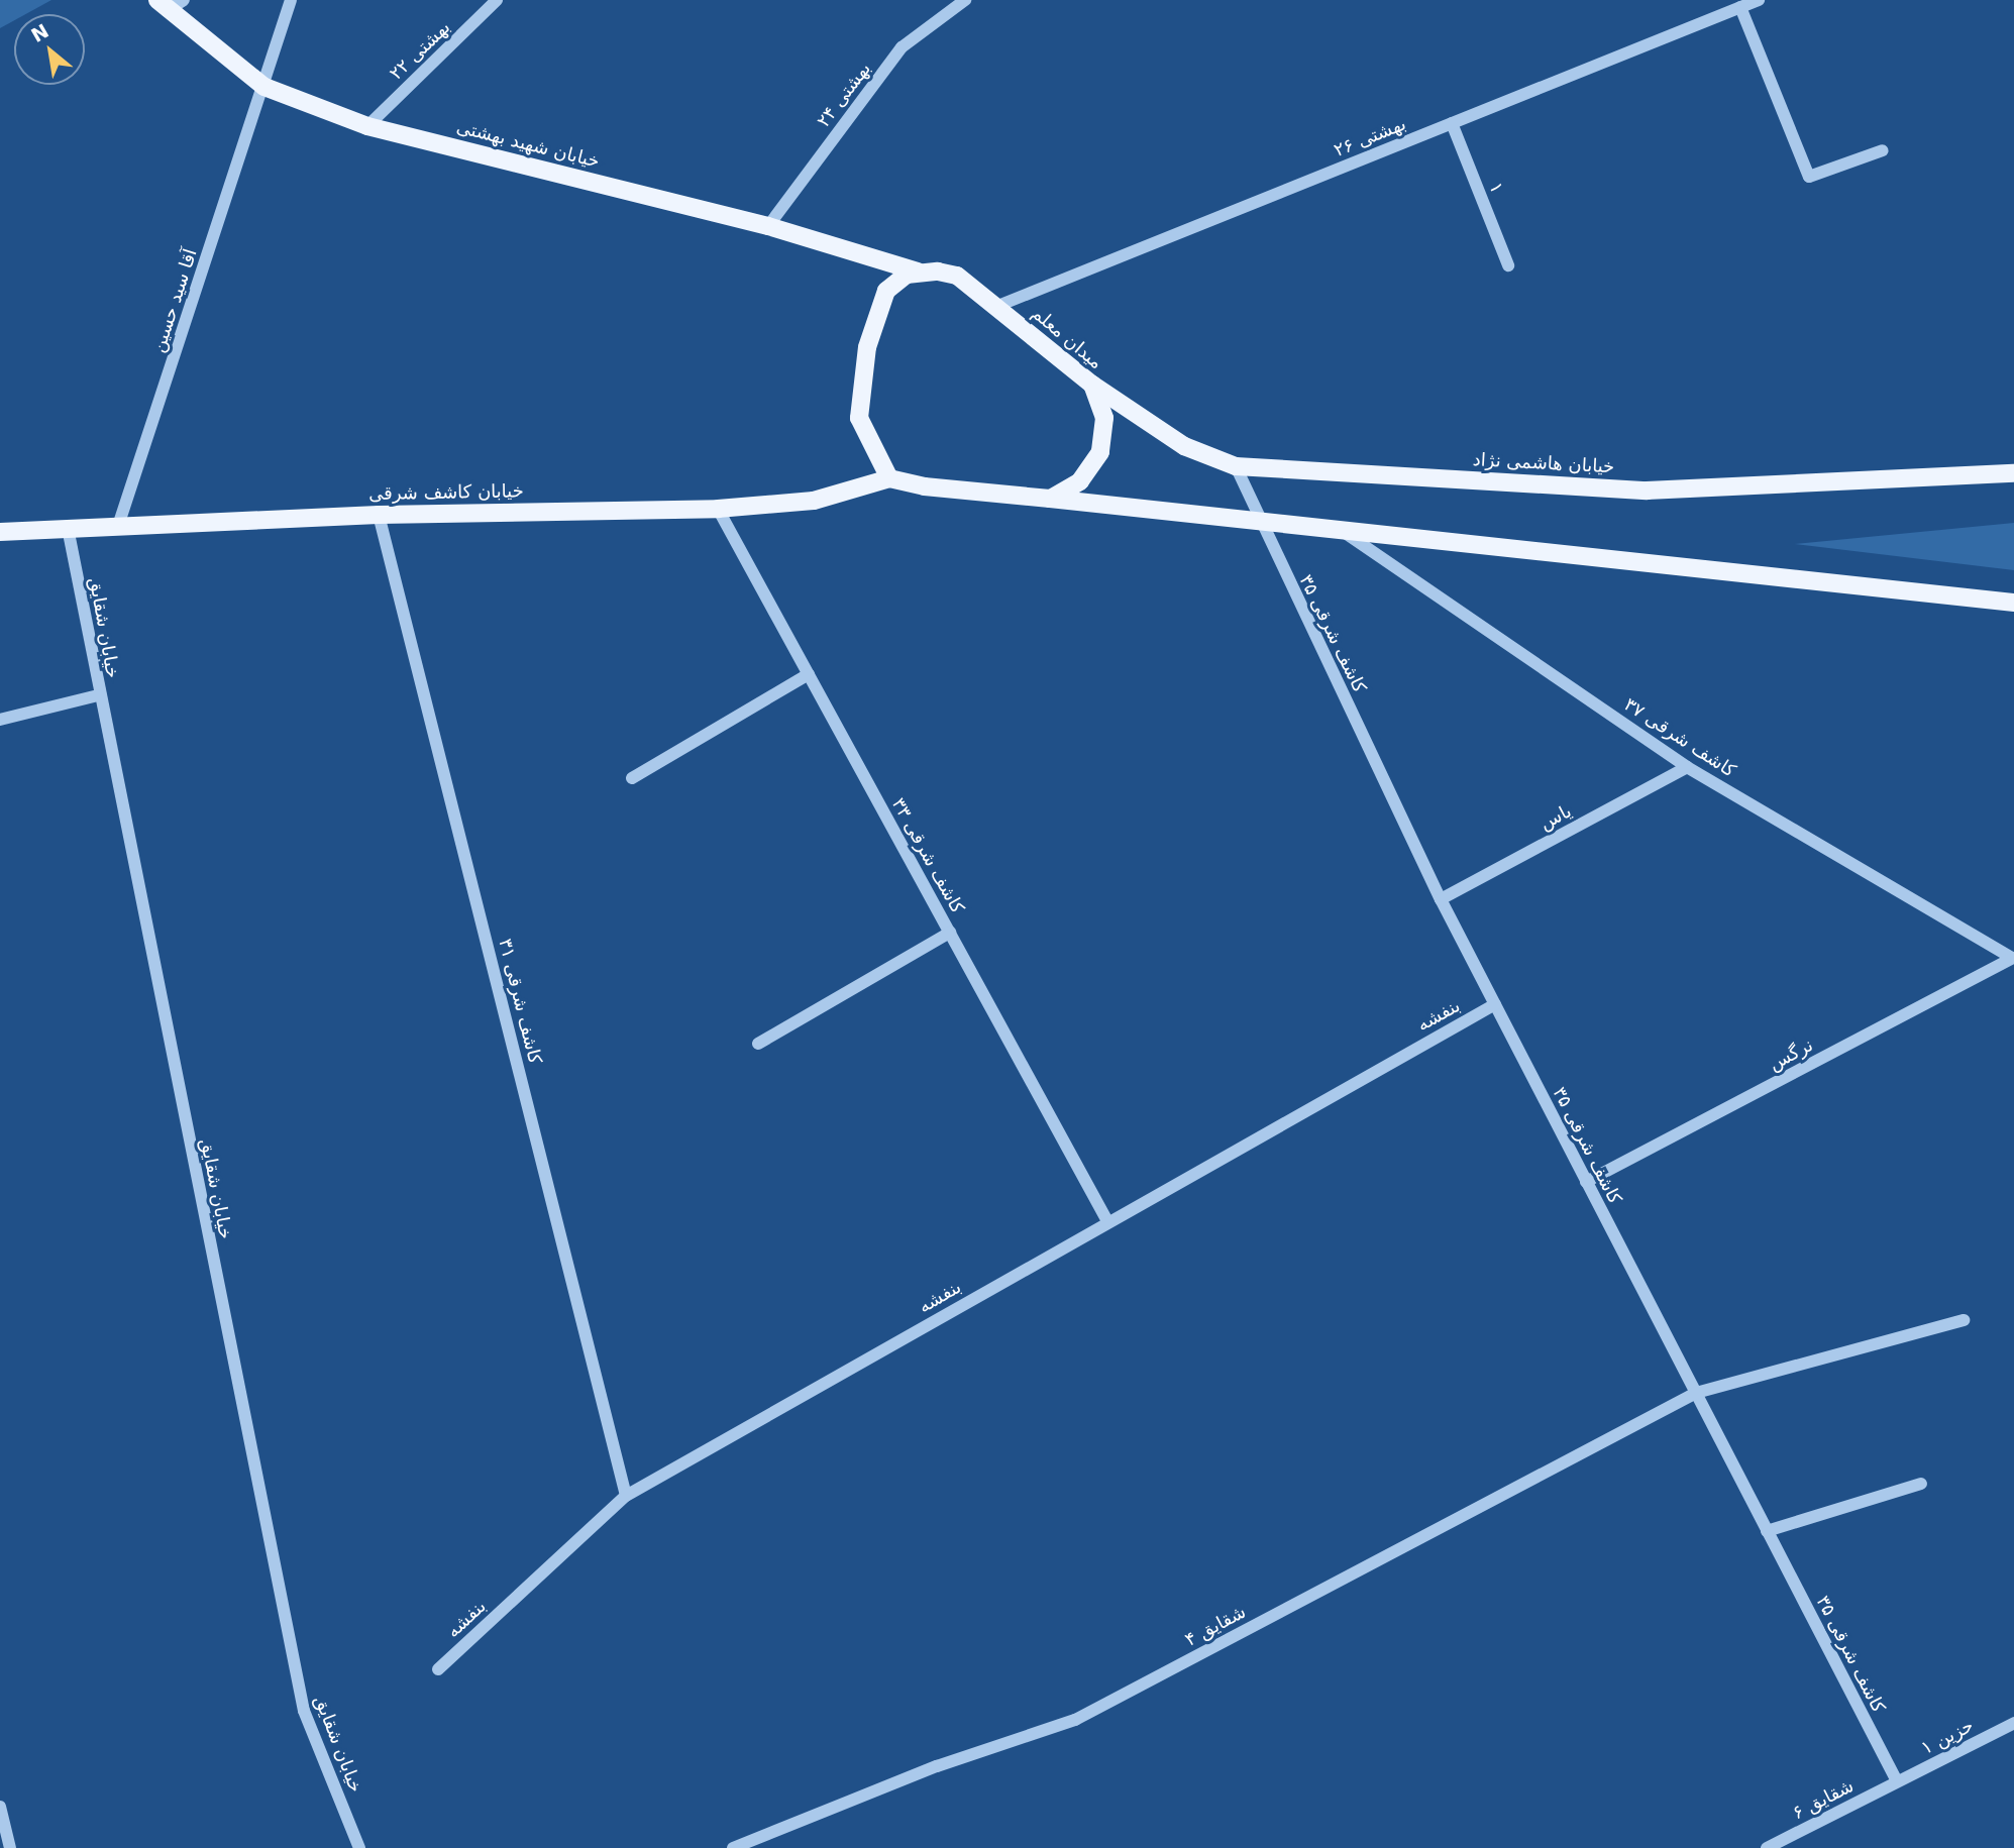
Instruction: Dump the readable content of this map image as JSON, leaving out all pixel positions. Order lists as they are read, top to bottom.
{
  "streets": {
    "main road": [
      "خیابان شهید بهشتی",
      "میدان معلم",
      "خیابان هاشمی نژاد",
      "خیابان کاشف شرقی"
    ],
    "street": [
      "بهشتی ۲۲",
      "بهشتی ۲۴",
      "بهشتی ۲۶",
      "۱",
      "آقا سید حسین",
      "خیابان شقایق",
      "کاشف شرقی ۳۵",
      "کاشف شرقی ۳۷",
      "یاس",
      "کاشف شرقی ۳۳",
      "کاشف شرقی ۳۱",
      "بنفشه",
      "نرگس",
      "شقایق ۴",
      "حزین ۱",
      "شقایق ۶"
    ]
  },
  "crossings": [
    ["بهشتی ۲۲", "خیابان شهید بهشتی"],
    ["بهشتی ۲۴", "خیابان شهید بهشتی"],
    ["بهشتی ۲۶", "خیابان شهید بهشتی"],
    ["بهشتی ۲۶", "۱"],
    ["بهشتی ۲۶", "میدان معلم"],
    ["بهشتی ۲۶", "خیابان هاشمی نژاد"],
    ["بهشتی ۲۶", "خیابان کاشف شرقی"],
    ["خیابان شهید بهشتی", "آقا سید حسین"],
    ["خیابان شهید بهشتی", "میدان معلم"],
    ["خیابان شهید بهشتی", "خیابان هاشمی نژاد"],
    ["خیابان شهید بهشتی", "خیابان کاشف شرقی"],
    ["آقا سید حسین", "خیابان کاشف شرقی"],
    ["میدان معلم", "خیابان هاشمی نژاد"],
    ["میدان معلم", "خیابان کاشف شرقی"],
    ["خیابان هاشمی نژاد", "خیابان کاشف شرقی"],
    ["خیابان هاشمی نژاد", "کاشف شرقی ۳۵"],
    ["خیابان کاشف شرقی", "خیابان شقایق"],
    ["خیابان کاشف شرقی", "کاشف شرقی ۳۳"],
    ["خیابان کاشف شرقی", "کاشف شرقی ۳۱"],
    ["کاشف شرقی ۳۵", "یاس"],
    ["کاشف شرقی ۳۵", "بنفشه"],
    ["کاشف شرقی ۳۵", "نرگس"],
    ["کاشف شرقی ۳۵", "شقایق ۴"],
    ["کاشف شرقی ۳۵", "حزین ۱"],
    ["کاشف شرقی ۳۵", "شقایق ۶"],
    ["کاشف شرقی ۳۷", "یاس"],
    ["کاشف شرقی ۳۷", "نرگس"],
    ["کاشف شرقی ۳۳", "بنفشه"],
    ["کاشف شرقی ۳۱", "بنفشه"],
    ["حزین ۱", "شقایق ۶"]
  ],
  "north": "top left"
}
